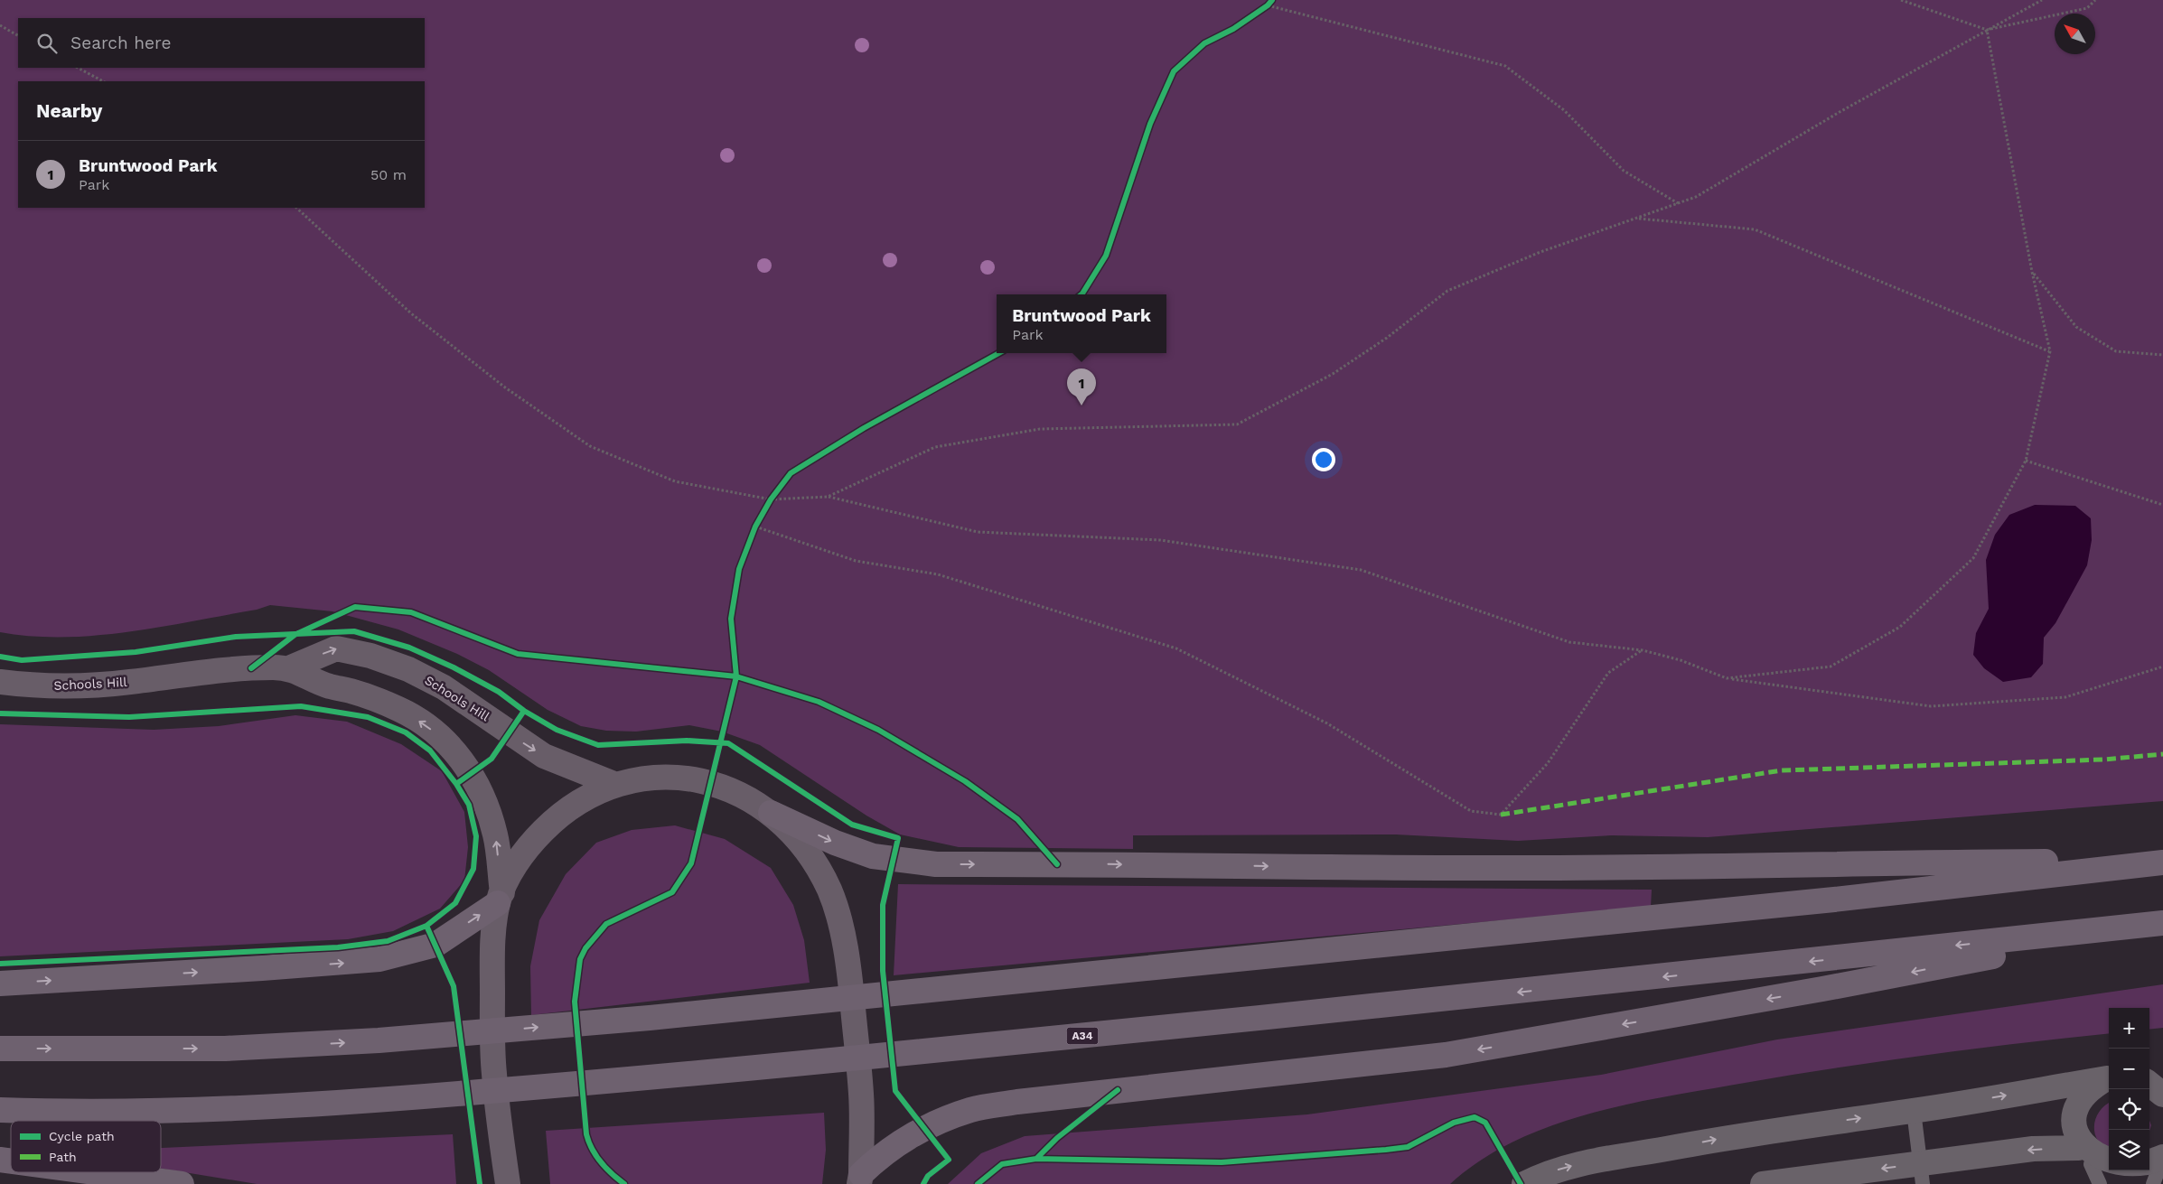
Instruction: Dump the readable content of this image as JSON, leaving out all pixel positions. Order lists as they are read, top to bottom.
{
  "streets": {
    "highway": ["A34"],
    "main road": ["Schools Hill"]
  },
  "legend": ["Cycle path", "Path"],
  "north": "top left",
  "page": {
    "search": "Search here",
    "heading": "Nearby",
    "list": [
      {
        "mark": "1",
        "name": "Bruntwood Park",
        "note": "Park",
        "value": "50 m"
      }
    ],
    "popup": ["Bruntwood Park", "Park"],
    "pins": "1",
    "map_buttons": ["+", "−"]
  }
}
